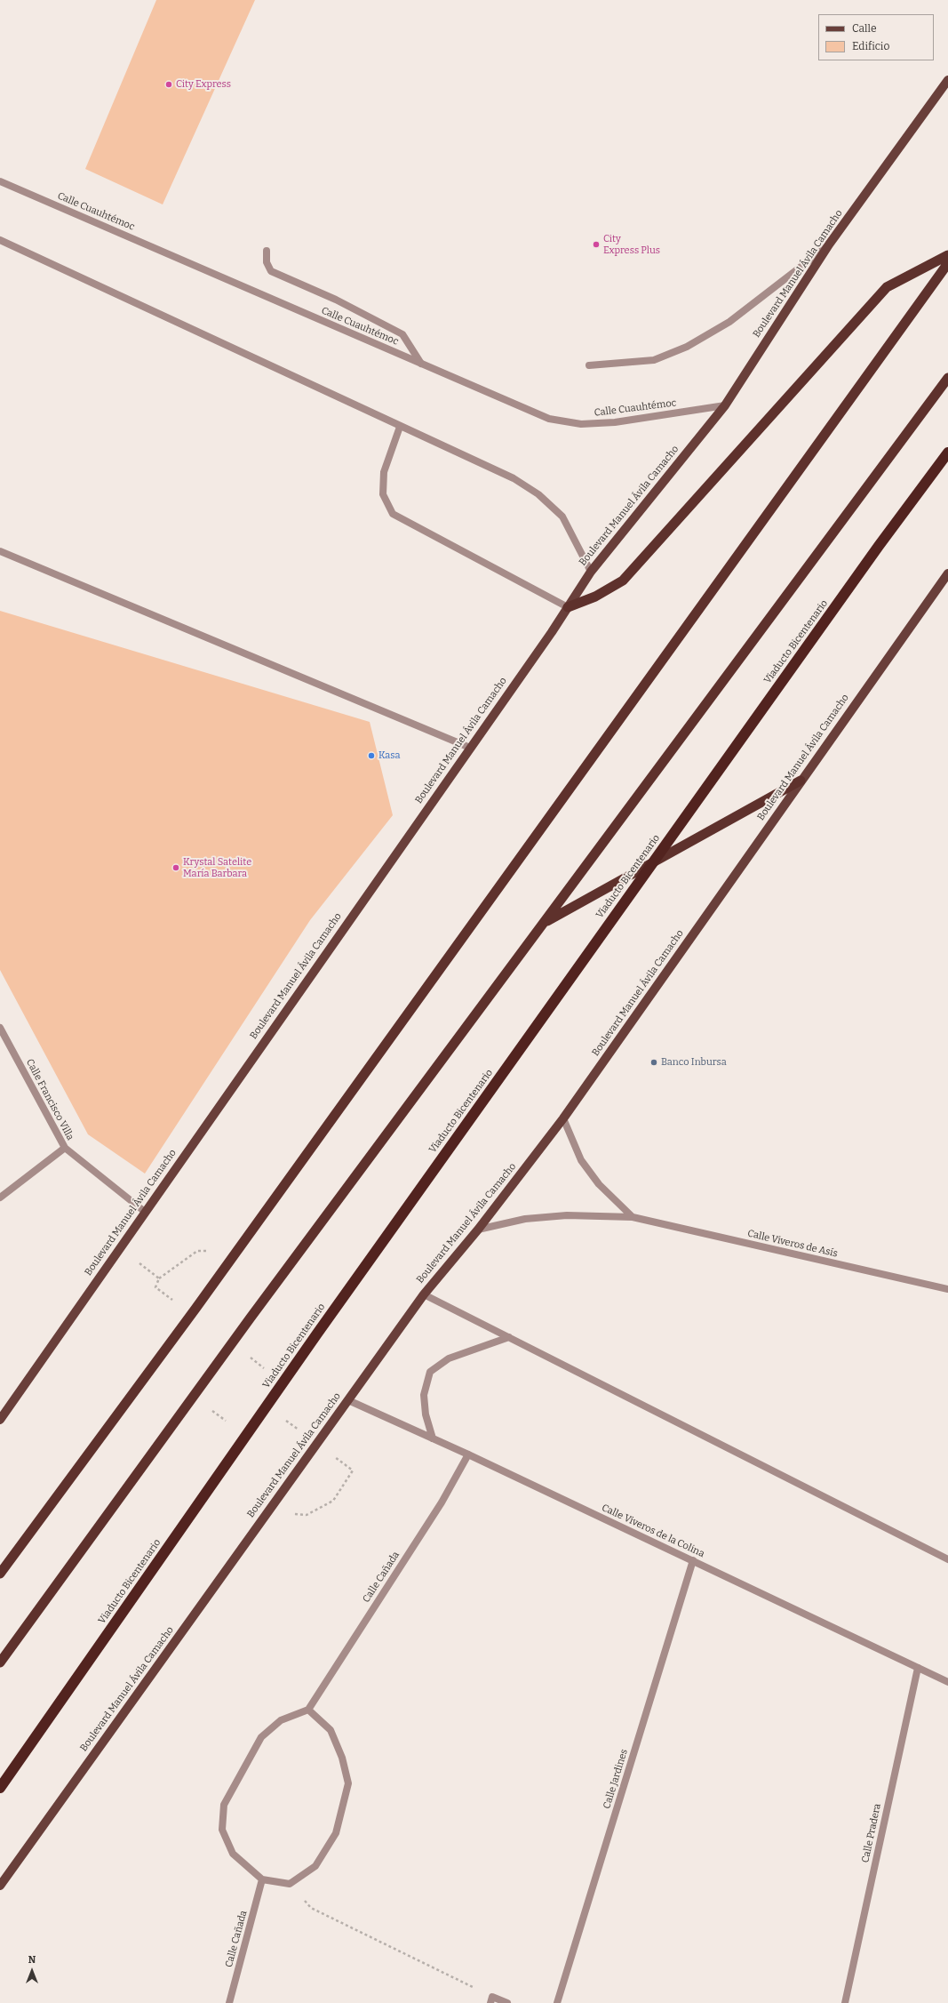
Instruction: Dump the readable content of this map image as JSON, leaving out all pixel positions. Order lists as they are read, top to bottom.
{
  "streets": {
    "highway": ["Viaducto Bicentenario"],
    "main road": ["Boulevard Manuel Ávila Camacho"],
    "street": [
      "Calle Cuauhtémoc",
      "Calle Francisco Villa",
      "Calle Viveros de Asís",
      "Calle Viveros de la Colina",
      "Calle Cañada",
      "Calle Jardines",
      "Calle Pradera"
    ]
  },
  "crossings": [
    ["Calle Cuauhtémoc", "Boulevard Manuel Ávila Camacho"],
    ["Boulevard Manuel Ávila Camacho", "Calle Francisco Villa"],
    ["Boulevard Manuel Ávila Camacho", "Calle Viveros de Asís"],
    ["Boulevard Manuel Ávila Camacho", "Calle Viveros de la Colina"],
    ["Calle Viveros de la Colina", "Calle Cañada"],
    ["Calle Viveros de la Colina", "Calle Jardines"],
    ["Calle Viveros de la Colina", "Calle Pradera"]
  ],
  "places": [
    "City Express",
    "City Express Plus",
    "Kasa",
    "Krystal Satelite María Barbara",
    "Banco Inbursa"
  ],
  "legend": ["Calle", "Edificio"],
  "north": "top"
}
